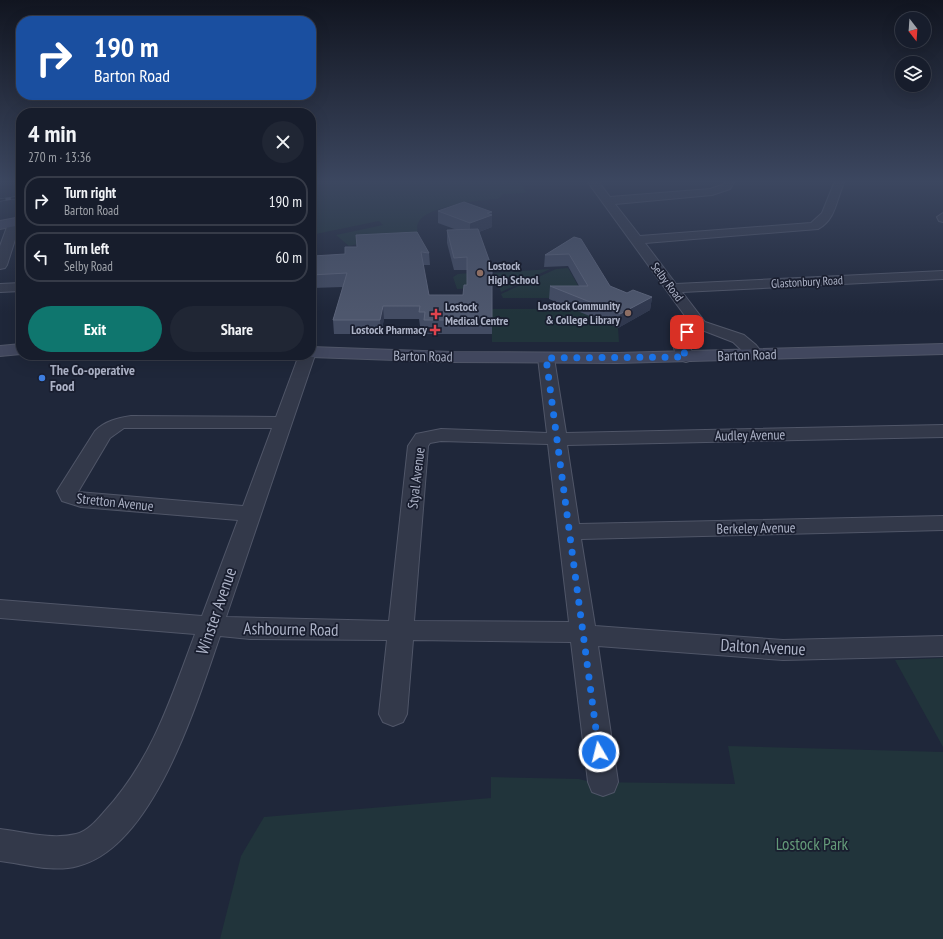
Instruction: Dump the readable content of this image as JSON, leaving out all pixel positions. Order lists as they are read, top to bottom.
{
  "streets": {
    "street": [
      "Selby Road",
      "Glastonbury Road",
      "Barton Road",
      "Audley Avenue",
      "Styal Avenue",
      "Stretton Avenue",
      "Berkeley Avenue",
      "Winster Avenue",
      "Ashbourne Road",
      "Dalton Avenue"
    ]
  },
  "crossings": [
    ["Selby Road", "Glastonbury Road"],
    ["Audley Avenue", "Styal Avenue"],
    ["Styal Avenue", "Ashbourne Road"],
    ["Stretton Avenue", "Winster Avenue"],
    ["Winster Avenue", "Ashbourne Road"],
    ["Ashbourne Road", "Dalton Avenue"]
  ],
  "parks": ["Lostock Park"],
  "places": {
    "other": ["Lostock High School", "Lostock Community & College Library", "The Co-operative Food"],
    "health": ["Lostock Medical Centre", "Lostock Pharmacy"]
  },
  "north": "bottom",
  "page": {
    "turn": ["190 m", "Barton Road"],
    "heading": ["4 min", "270 m · 13:36"],
    "list": [
      {
        "name": "Turn right",
        "note": "Barton Road",
        "value": "190 m"
      },
      {
        "name": "Turn left",
        "note": "Selby Road",
        "value": "60 m"
      }
    ],
    "buttons": ["Exit", "Share"]
  }
}
